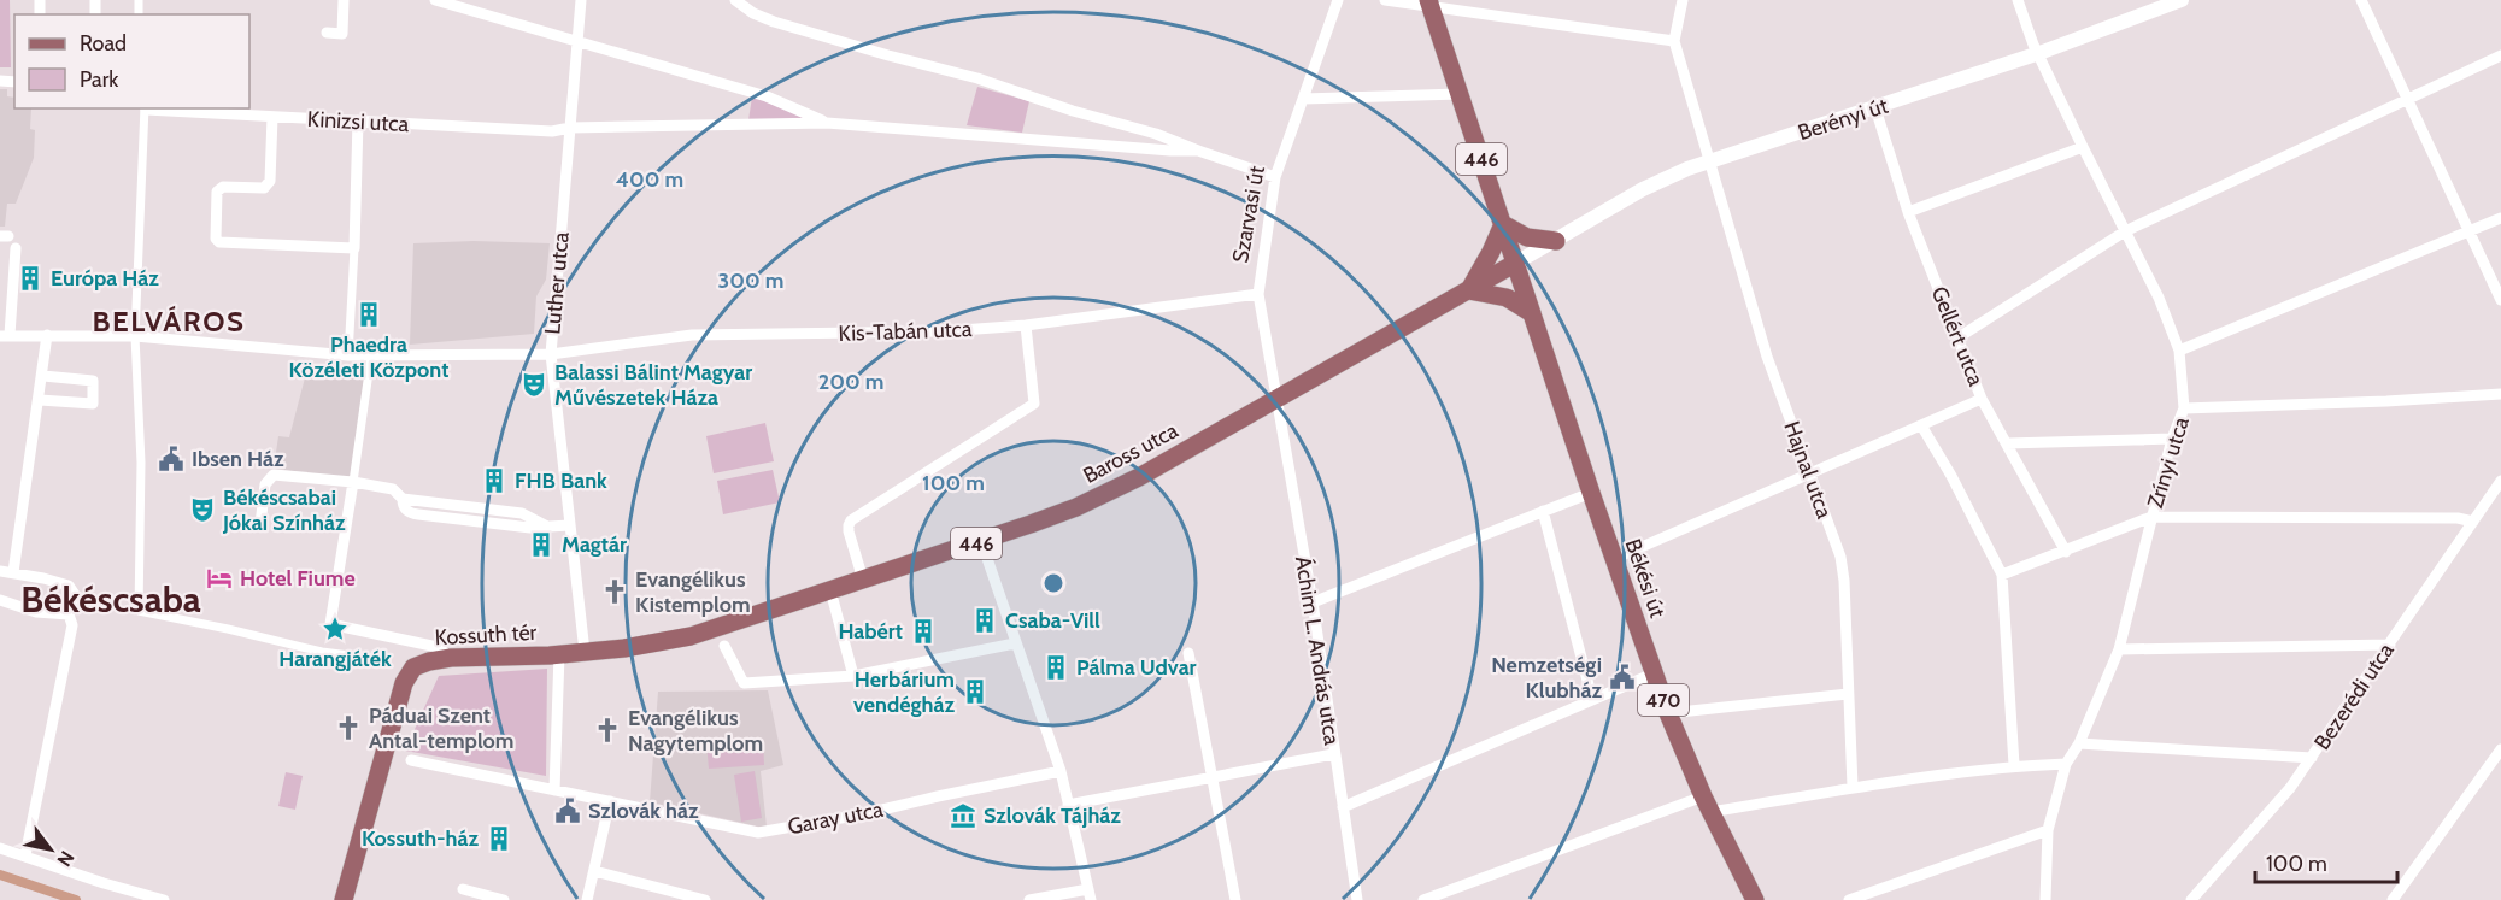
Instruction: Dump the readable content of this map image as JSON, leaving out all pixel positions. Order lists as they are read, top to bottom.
{
  "streets": {
    "main road": [
      "446",
      "Baross utca",
      "Békési út",
      "Kossuth tér",
      "470"
    ],
    "street": [
      "Berényi út",
      "Kinizsi utca",
      "Szarvasi út",
      "Luther utca",
      "Kis-Tabán utca",
      "Gellért utca",
      "Zrínyi utca",
      "Hajnal utca",
      "Áchim L. András utca",
      "Bezerédi utca",
      "Garay utca"
    ]
  },
  "crossings": [
    ["Berényi út", "446"],
    ["Berényi út", "Gellért utca"],
    ["Berényi út", "Baross utca"],
    ["Berényi út", "Zrínyi utca"],
    ["Berényi út", "Hajnal utca"],
    ["Berényi út", "Békési út"],
    ["Kinizsi utca", "Luther utca"],
    ["446", "Baross utca"],
    ["446", "Békési út"],
    ["Szarvasi út", "Kis-Tabán utca"],
    ["Szarvasi út", "Baross utca"],
    ["Szarvasi út", "Áchim L. András utca"],
    ["Luther utca", "Kis-Tabán utca"],
    ["Luther utca", "Baross utca"],
    ["Luther utca", "Kossuth tér"],
    ["Baross utca", "Békési út"],
    ["Baross utca", "Kossuth tér"],
    ["Baross utca", "Áchim L. András utca"]
  ],
  "districts": ["BELVÁROS", "Békéscsaba"],
  "places": {
    "building": [
      "Európa Ház",
      "Phaedra Közéleti Központ",
      "FHB Bank",
      "Magtár",
      "Csaba-Vill",
      "Habért",
      "Pálma Udvar",
      "Herbárium vendégház",
      "Kossuth-ház"
    ],
    "theatre": ["Balassi Bálint Magyar Művészetek Háza", "Békéscsabai Jókai Színház"],
    "public building": ["Ibsen Ház", "Nemzetségi Klubház", "Szlovák ház"],
    "hotel": ["Hotel Fiume"],
    "church": ["Evangélikus Kistemplom", "Páduai Szent Antal-templom", "Evangélikus Nagytemplom"],
    "place": ["Harangjáték"],
    "museum": ["Szlovák Tájház"]
  },
  "legend": ["Road", "Park"],
  "scale_bar": "100 m",
  "north": "bottom right",
  "rings": [
    "400 m",
    "300 m",
    "200 m",
    "100 m"
  ]
}
